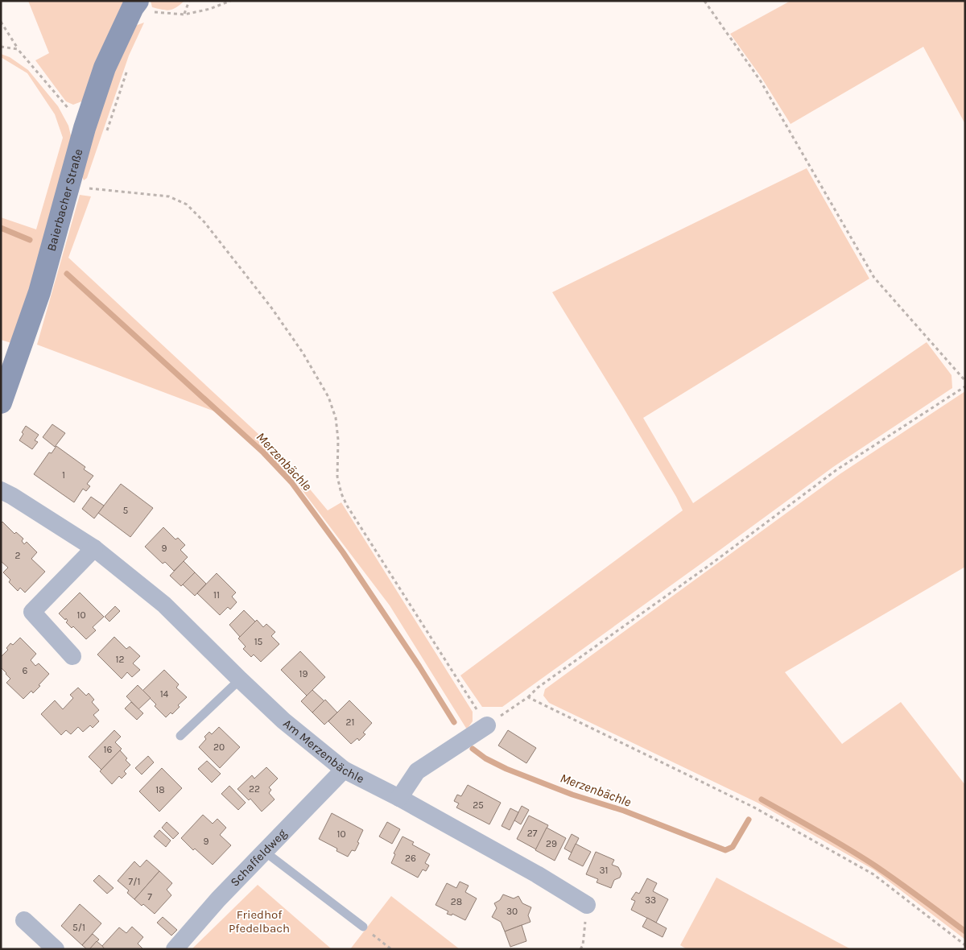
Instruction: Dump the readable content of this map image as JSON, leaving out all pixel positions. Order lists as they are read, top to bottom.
{
  "streets": {
    "street": ["Baierbacher Straße", "Am Merzenbächle", "Schaffeldweg"]
  },
  "crossings": [
    ["Am Merzenbächle", "Schaffeldweg"]
  ],
  "water": ["Merzenbächle"],
  "parks": ["Friedhof Pfedelbach"],
  "house_numbers": [
    "1",
    "5",
    "9",
    "2",
    "11",
    "10",
    "15",
    "12",
    "6",
    "19",
    "14",
    "21",
    "20",
    "16",
    "22",
    "18",
    "25",
    "27",
    "10",
    "9",
    "29",
    "26",
    "31",
    "7/1",
    "7",
    "33",
    "28",
    "30",
    "5/1"
  ]
}
